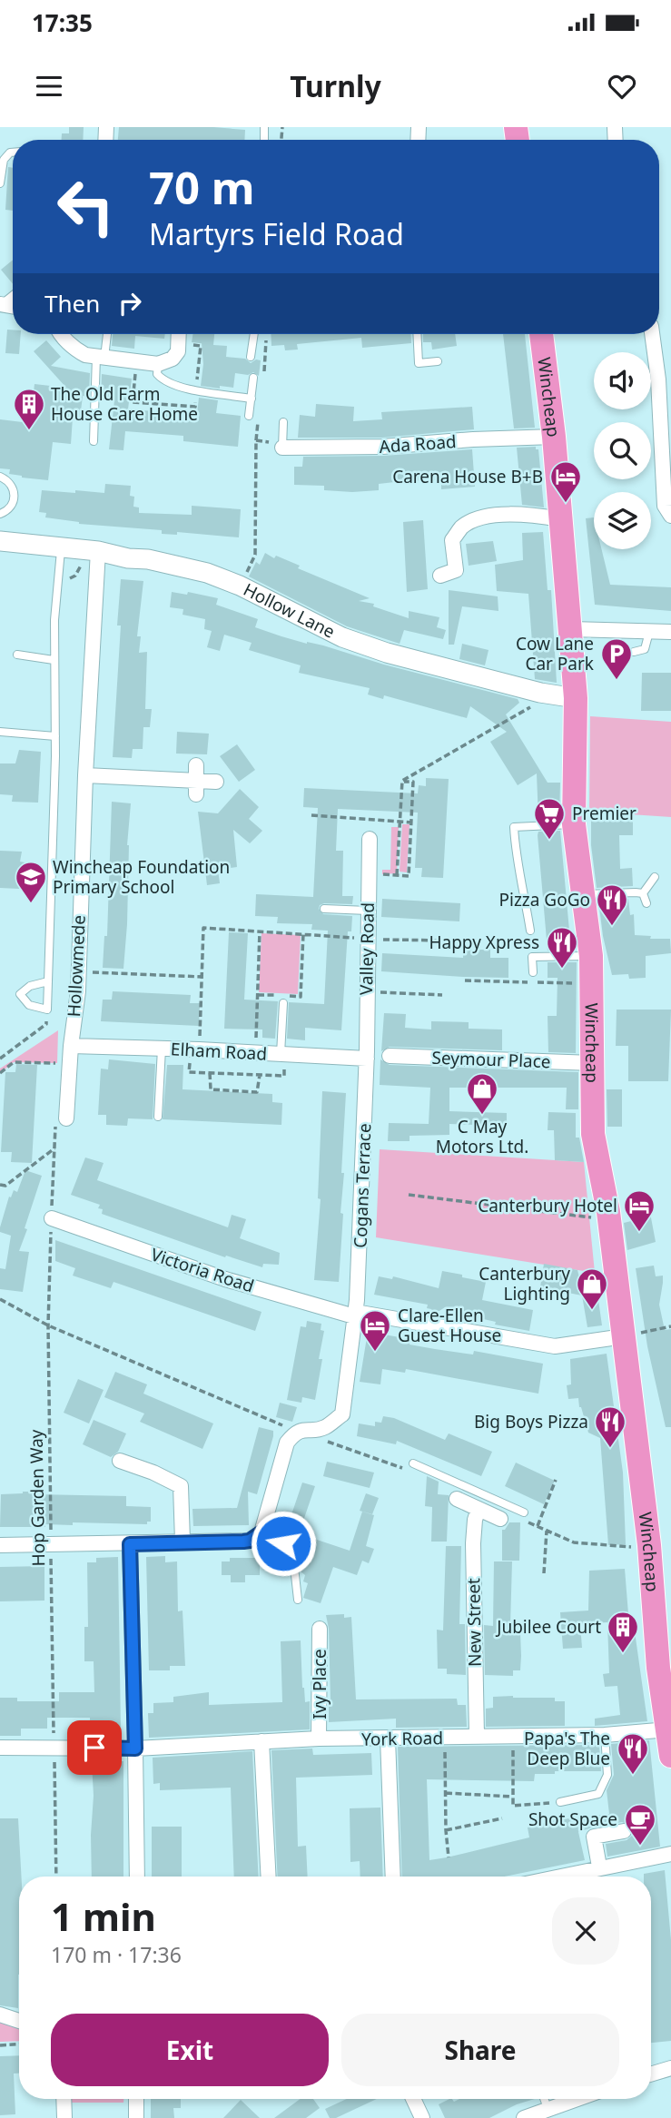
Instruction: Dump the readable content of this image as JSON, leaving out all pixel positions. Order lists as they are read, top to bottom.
{
  "streets": {
    "highway": ["Wincheap"],
    "street": [
      "Ada Road",
      "Hollow Lane",
      "Valley Road",
      "Hollowmede",
      "Elham Road",
      "Seymour Place",
      "Cogans Terrace",
      "Victoria Road",
      "New Street",
      "Ivy Place",
      "York Road"
    ],
    "path": ["Hop Garden Way"]
  },
  "crossings": [
    ["Wincheap", "Ada Road"],
    ["Wincheap", "Hollow Lane"],
    ["Wincheap", "Seymour Place"],
    ["Wincheap", "Victoria Road"],
    ["Wincheap", "York Road"],
    ["Hollow Lane", "Hollowmede"],
    ["Valley Road", "Elham Road"],
    ["Valley Road", "Cogans Terrace"],
    ["Hollowmede", "Elham Road"],
    ["Hollowmede", "Hop Garden Way"],
    ["Elham Road", "Cogans Terrace"],
    ["Cogans Terrace", "Victoria Road"],
    ["Victoria Road", "Hop Garden Way"],
    ["Hop Garden Way", "York Road"],
    ["New Street", "York Road"],
    ["Ivy Place", "York Road"]
  ],
  "places": {
    "building": ["The Old Farm House Care Home", "Jubilee Court"],
    "hotel": ["Carena House B+B", "Canterbury Hotel", "Clare-Ellen Guest House"],
    "parking": ["Cow Lane Car Park"],
    "supermarket": ["Premier"],
    "school or university": ["Wincheap Foundation Primary School"],
    "restaurant": [
      "Pizza GoGo",
      "Happy Xpress",
      "Big Boys Pizza",
      "Papa's The Deep Blue"
    ],
    "shop": ["C May Motors Ltd.", "Canterbury Lighting"],
    "cafe": ["Shot Space"]
  },
  "page": {
    "status": "17:35",
    "header": "Turnly",
    "turn": ["70 m", "Martyrs Field Road"],
    "then": "Then",
    "heading": ["1 min", "170 m · 17:36"],
    "buttons": ["Exit", "Share"]
  }
}
